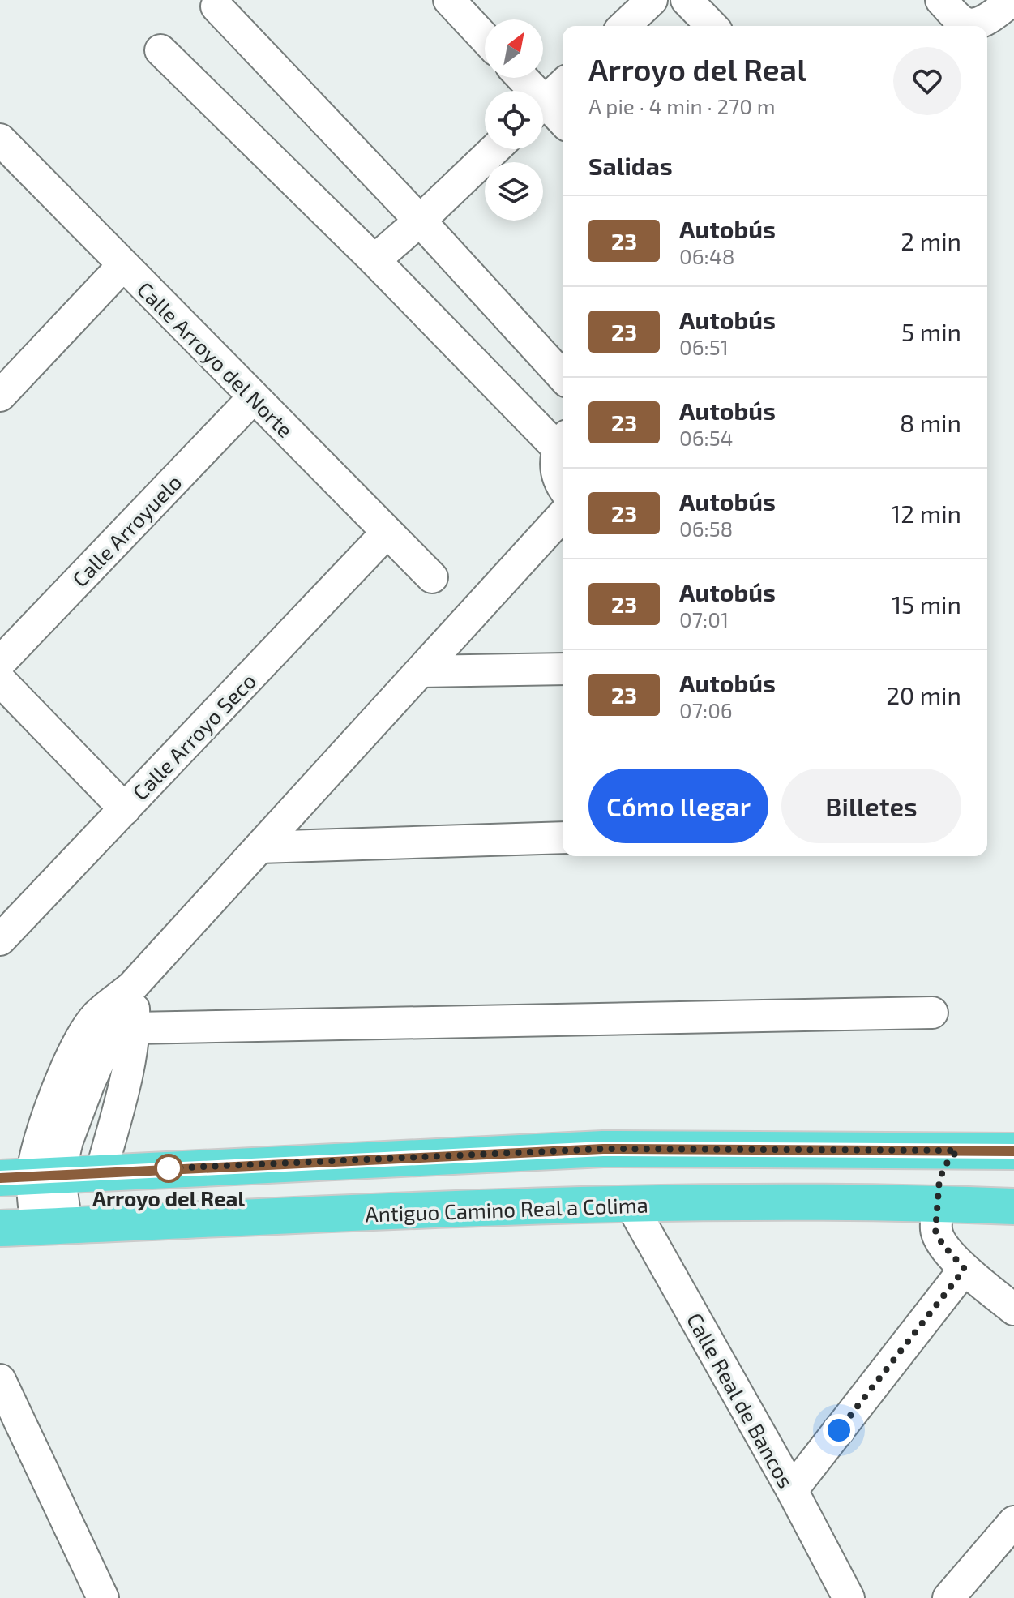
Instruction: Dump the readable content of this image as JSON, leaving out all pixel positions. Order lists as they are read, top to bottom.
{
  "streets": {
    "main road": ["Antiguo Camino Real a Colima"],
    "street": [
      "Calle Arroyo del Norte",
      "Calle Arroyuelo",
      "Calle Arroyo Seco",
      "Calle Real de Bancos"
    ]
  },
  "crossings": [
    ["Calle Arroyo del Norte", "Calle Arroyuelo"],
    ["Calle Arroyo del Norte", "Calle Arroyo Seco"],
    ["Antiguo Camino Real a Colima", "Calle Real de Bancos"]
  ],
  "places": ["Arroyo del Real"],
  "lines": ["bus line 23"],
  "north": "top right",
  "page": {
    "heading": [
      ["Arroyo del Real", "A pie · 4 min · 270 m"],
      "Salidas"
    ],
    "list": [
      {
        "mark": "23",
        "name": "Autobús",
        "note": "06:48",
        "value": "2 min"
      },
      {
        "mark": "23",
        "name": "Autobús",
        "note": "06:51",
        "value": "5 min"
      },
      {
        "mark": "23",
        "name": "Autobús",
        "note": "06:54",
        "value": "8 min"
      },
      {
        "mark": "23",
        "name": "Autobús",
        "note": "06:58",
        "value": "12 min"
      },
      {
        "mark": "23",
        "name": "Autobús",
        "note": "07:01",
        "value": "15 min"
      },
      {
        "mark": "23",
        "name": "Autobús",
        "note": "07:06",
        "value": "20 min"
      }
    ],
    "buttons": ["Cómo llegar", "Billetes"]
  }
}
